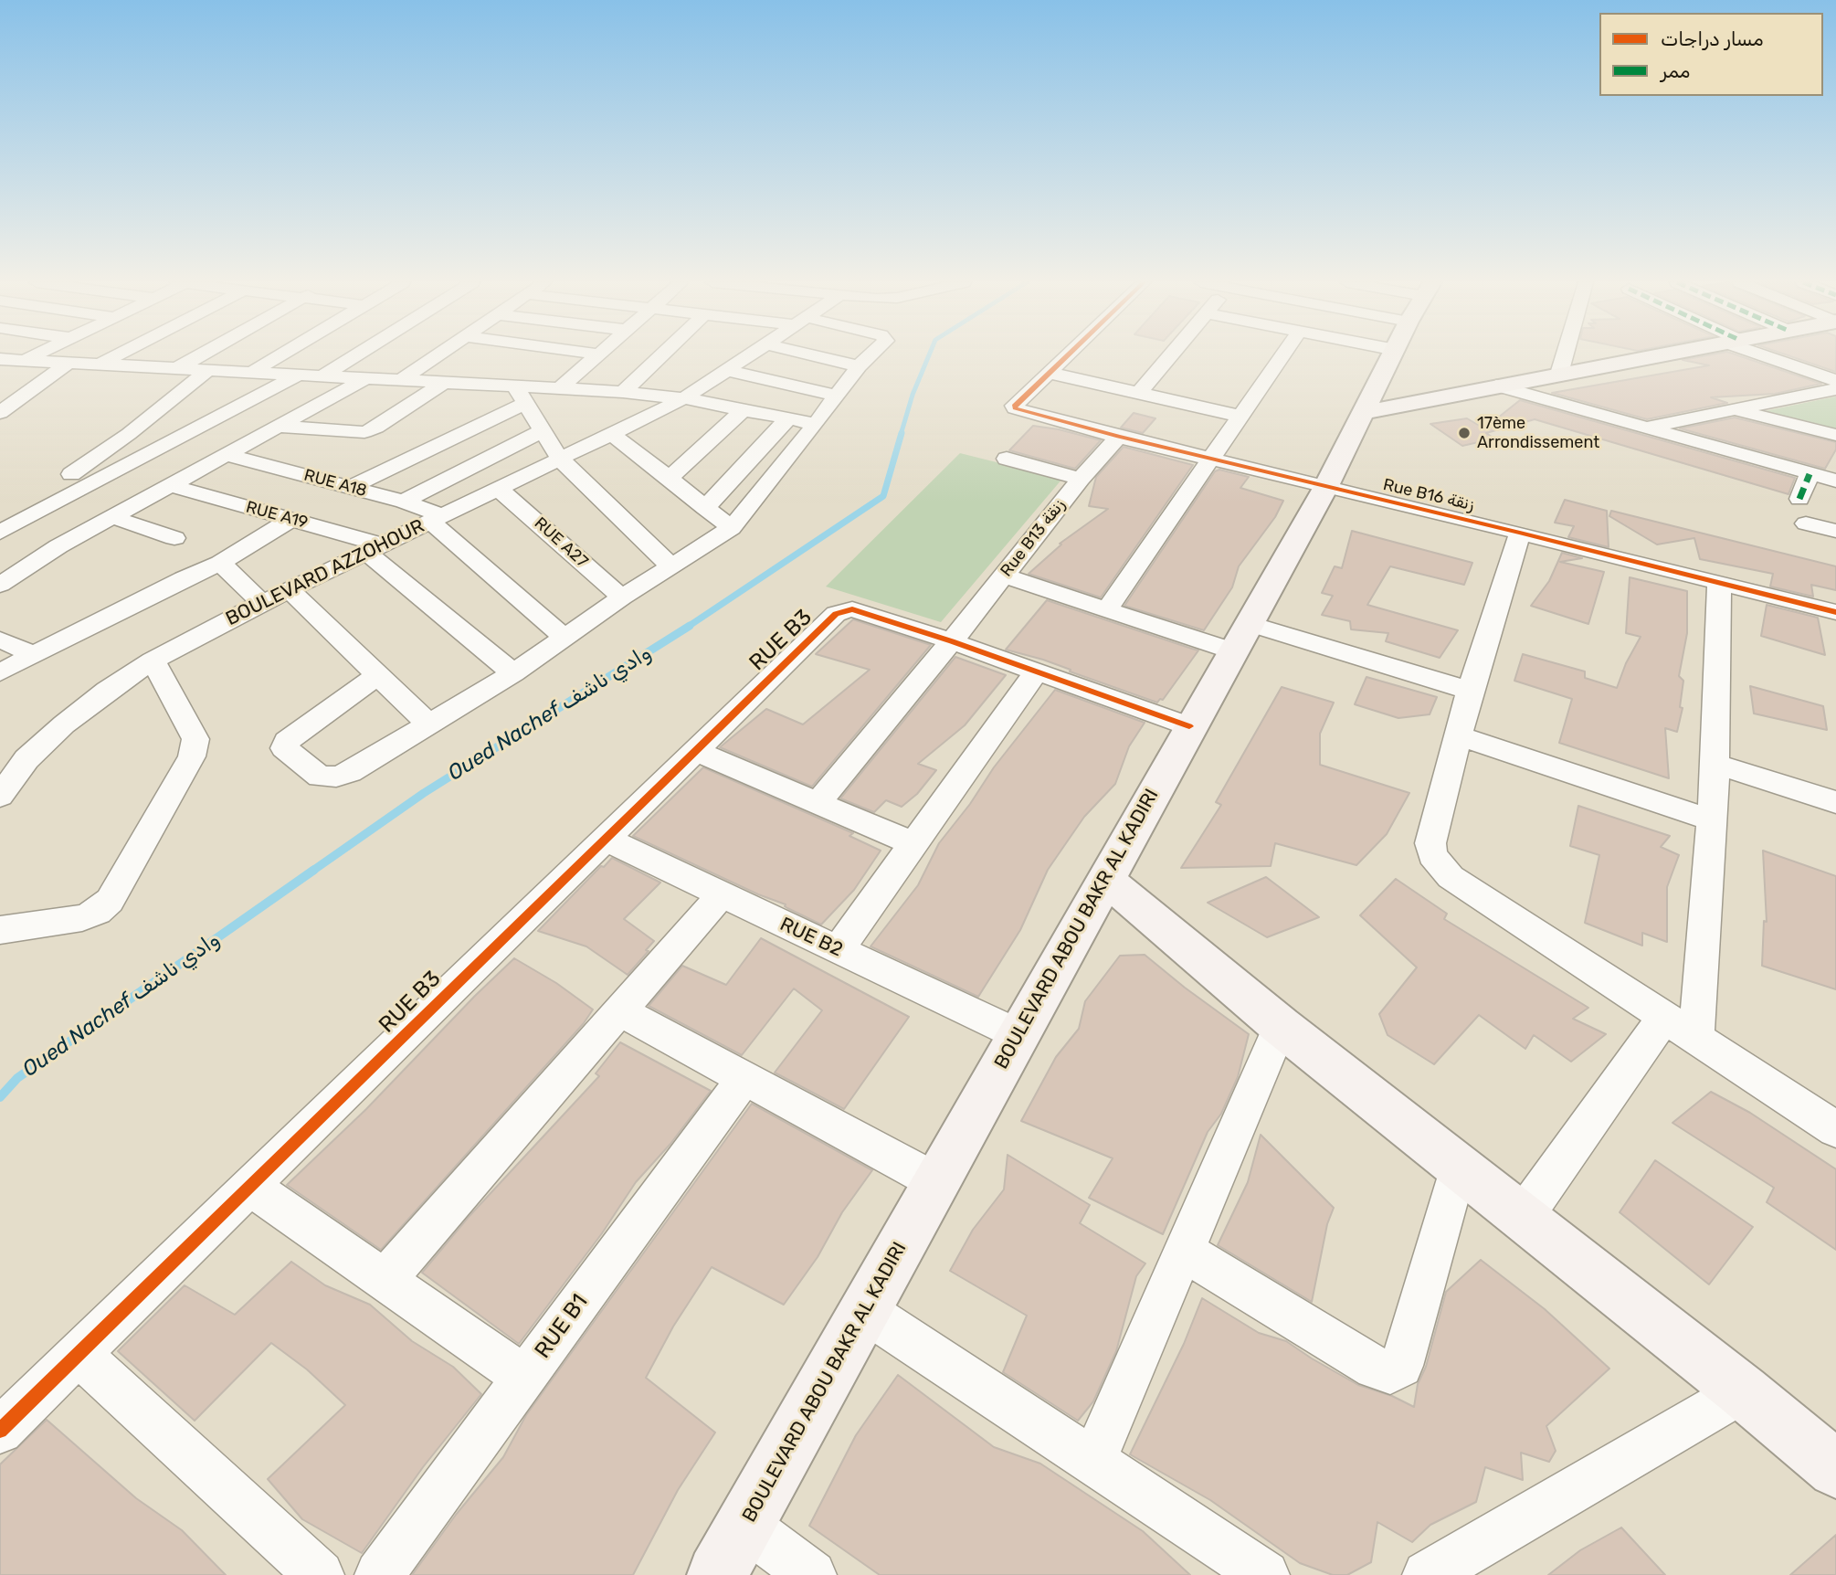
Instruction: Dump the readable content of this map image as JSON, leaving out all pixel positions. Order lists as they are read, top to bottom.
{
  "streets": {
    "main road": ["BOULEVARD ABOU BAKR AL KADIRI"],
    "street": [
      "RUE A18",
      "Rue B16 زنقة",
      "RUE A19",
      "Rue B13 زنقة",
      "RUE A27",
      "BOULEVARD AZZOHOUR",
      "RUE B3",
      "RUE B2",
      "RUE B1"
    ]
  },
  "crossings": [
    ["RUE A18", "BOULEVARD AZZOHOUR"],
    ["Rue B16 زنقة", "Rue B13 زنقة"],
    ["Rue B16 زنقة", "BOULEVARD ABOU BAKR AL KADIRI"],
    ["RUE A19", "BOULEVARD AZZOHOUR"],
    ["Rue B13 زنقة", "RUE B3"],
    ["RUE A27", "BOULEVARD AZZOHOUR"],
    ["RUE B3", "RUE B2"],
    ["BOULEVARD ABOU BAKR AL KADIRI", "RUE B2"]
  ],
  "water": ["Oued Nachef وادي ناشف"],
  "places": ["17ème Arrondissement"],
  "legend": ["مسار دراجات", "ممر"]
}
